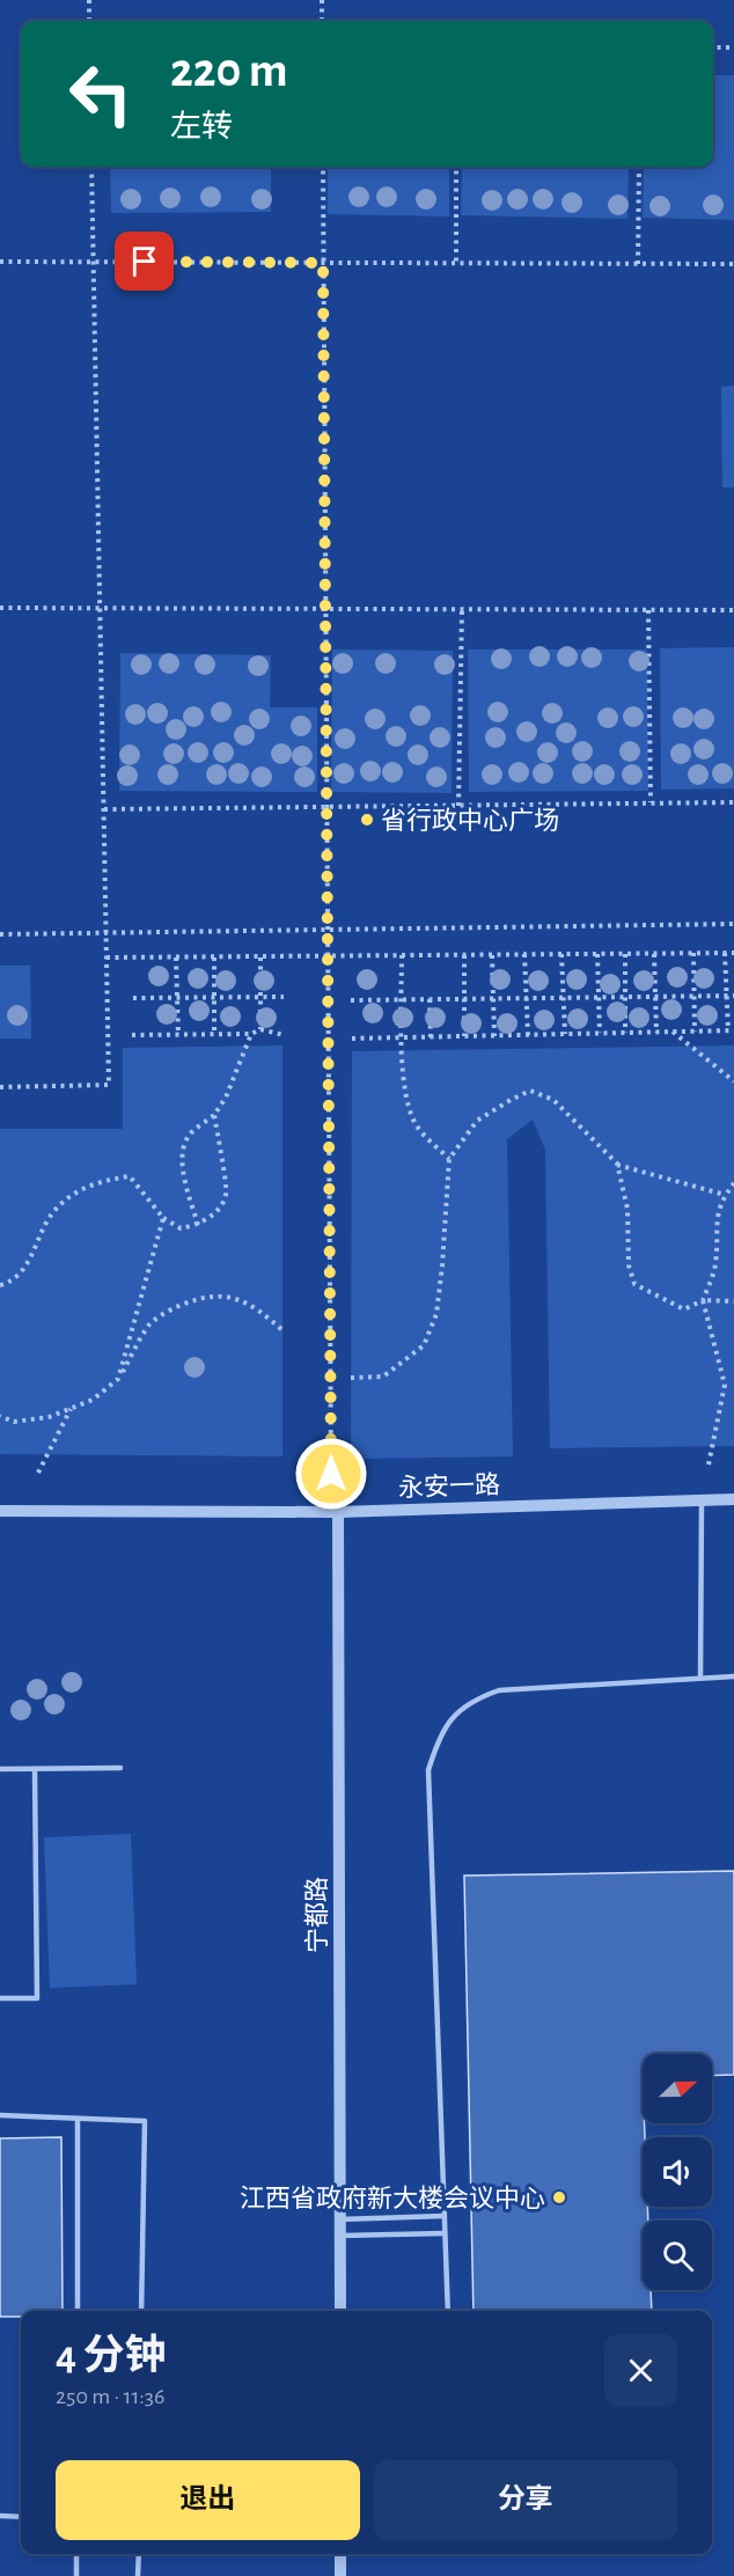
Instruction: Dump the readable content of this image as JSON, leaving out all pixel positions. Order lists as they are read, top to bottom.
{
  "streets": {
    "street": ["永安一路", "宁都路"]
  },
  "crossings": [
    ["永安一路", "宁都路"]
  ],
  "places": ["省行政中心广场", "江西省政府新大楼会议中心"],
  "north": "right",
  "page": {
    "turn": ["220 m", "左转"],
    "heading": ["4 分钟", "250 m · 11:36"],
    "buttons": ["退出", "分享"]
  }
}
